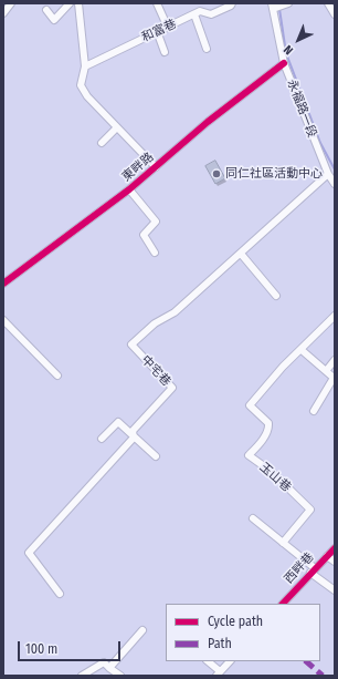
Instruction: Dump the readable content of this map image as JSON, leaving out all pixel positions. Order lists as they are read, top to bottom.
{
  "streets": {
    "street": [
      "和富巷",
      "永福路一段",
      "東畔路",
      "中宅巷",
      "玉山巷",
      "西畔巷"
    ]
  },
  "crossings": [
    ["永福路一段", "東畔路"],
    ["永福路一段", "中宅巷"]
  ],
  "places": ["同仁社區活動中心"],
  "legend": ["Cycle path", "Path"],
  "scale_bar": "100 m",
  "north": "bottom left"
}
